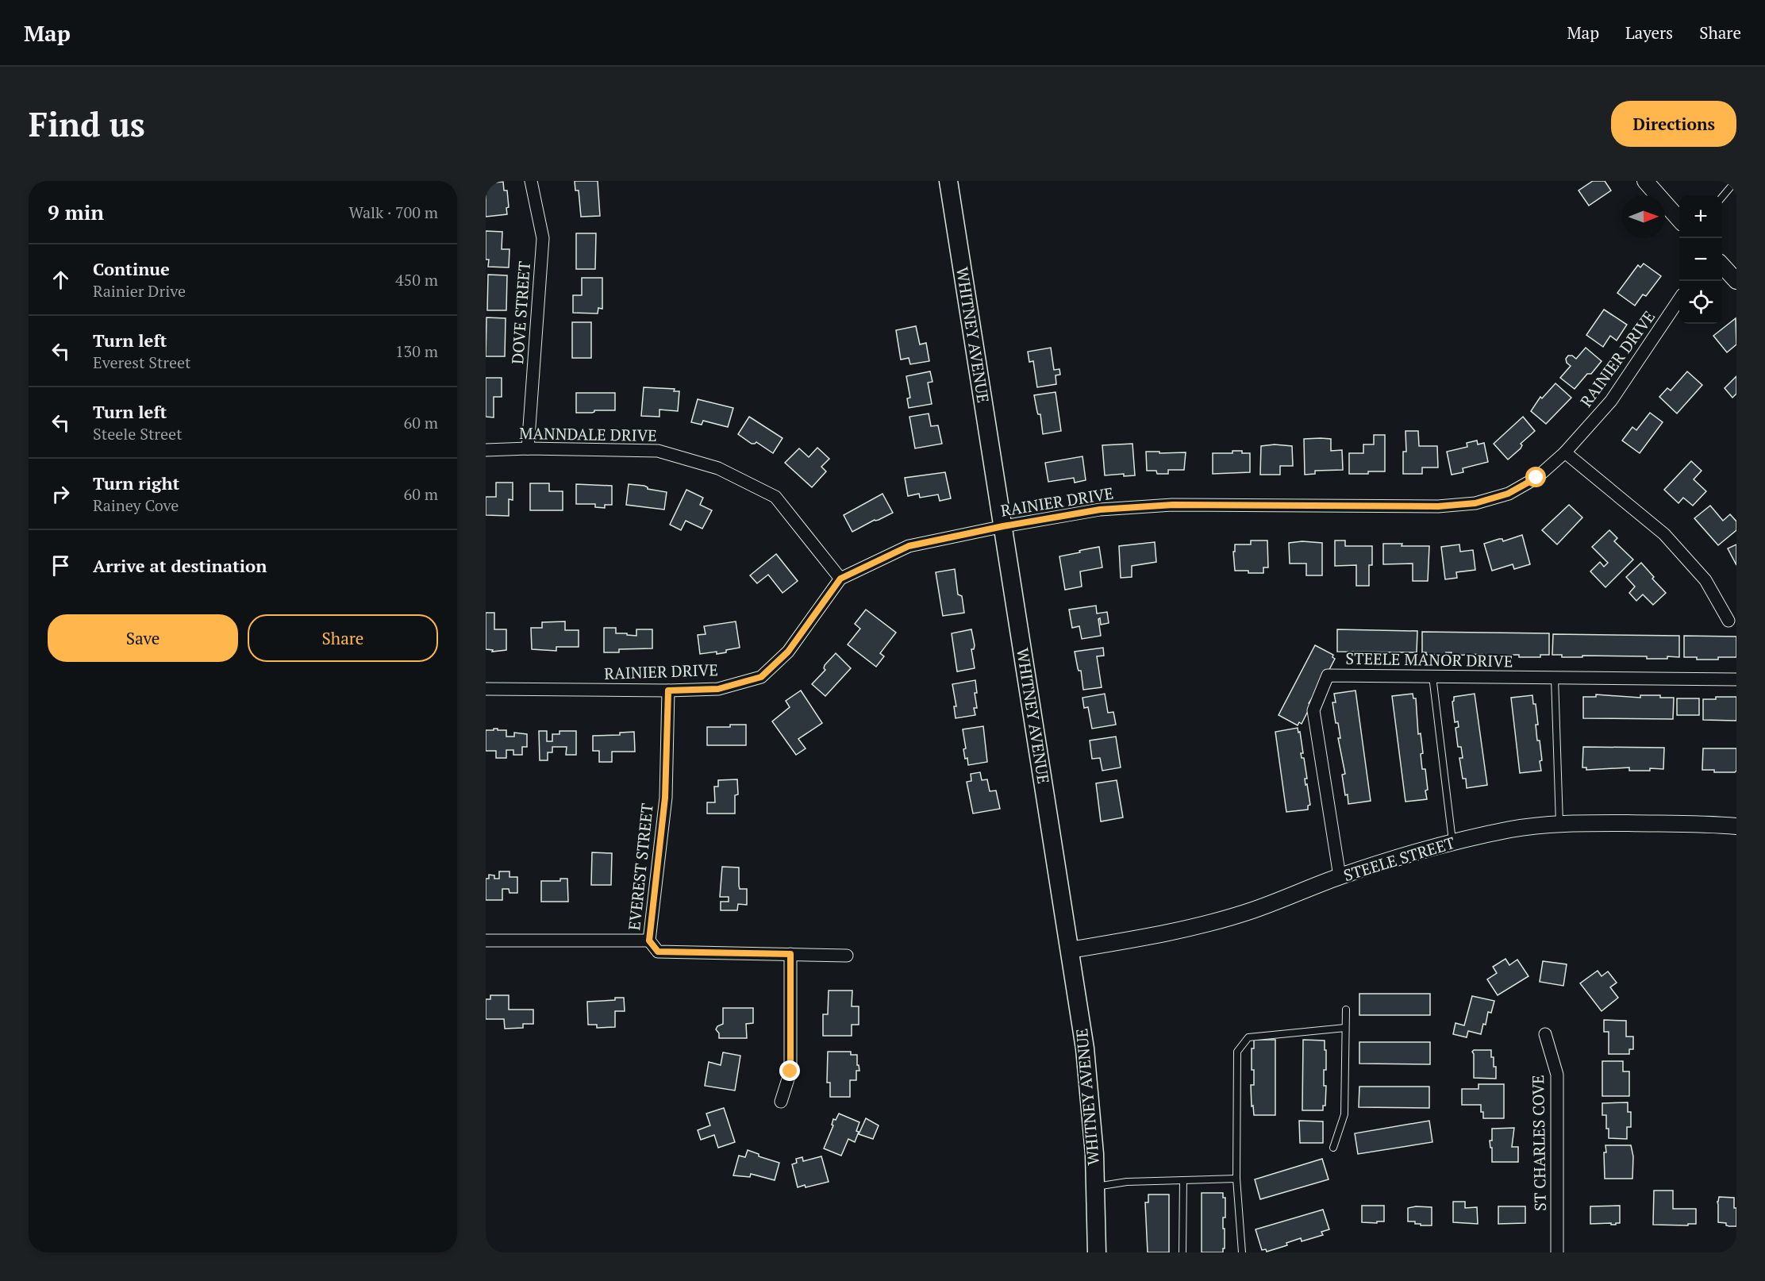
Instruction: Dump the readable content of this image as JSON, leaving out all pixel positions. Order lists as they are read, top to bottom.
{
  "streets": {
    "main road": ["WHITNEY AVENUE"],
    "street": [
      "DOVE STREET",
      "RAINIER DRIVE",
      "MANNDALE DRIVE",
      "STEELE MANOR DRIVE",
      "STEELE STREET",
      "EVEREST STREET",
      "ST CHARLES COVE"
    ]
  },
  "crossings": [
    ["DOVE STREET", "MANNDALE DRIVE"],
    ["WHITNEY AVENUE", "RAINIER DRIVE"],
    ["WHITNEY AVENUE", "STEELE STREET"],
    ["RAINIER DRIVE", "MANNDALE DRIVE"],
    ["RAINIER DRIVE", "EVEREST STREET"],
    ["STEELE MANOR DRIVE", "STEELE STREET"]
  ],
  "north": "right",
  "page": {
    "header": "Map",
    "nav": ["Map", "Layers", "Share"],
    "buttons": [
      "Directions",
      ["Save", "Share"]
    ],
    "title": "Find us",
    "heading": ["9 min", "Walk · 700 m"],
    "map_buttons": ["+", "−"],
    "list": [
      ["Continue", "Rainier Drive", "450 m"],
      ["Turn left", "Everest Street", "130 m"],
      ["Turn left", "Steele Street", "60 m"],
      ["Turn right", "Rainey Cove", "60 m"],
      "Arrive at destination"
    ]
  }
}
